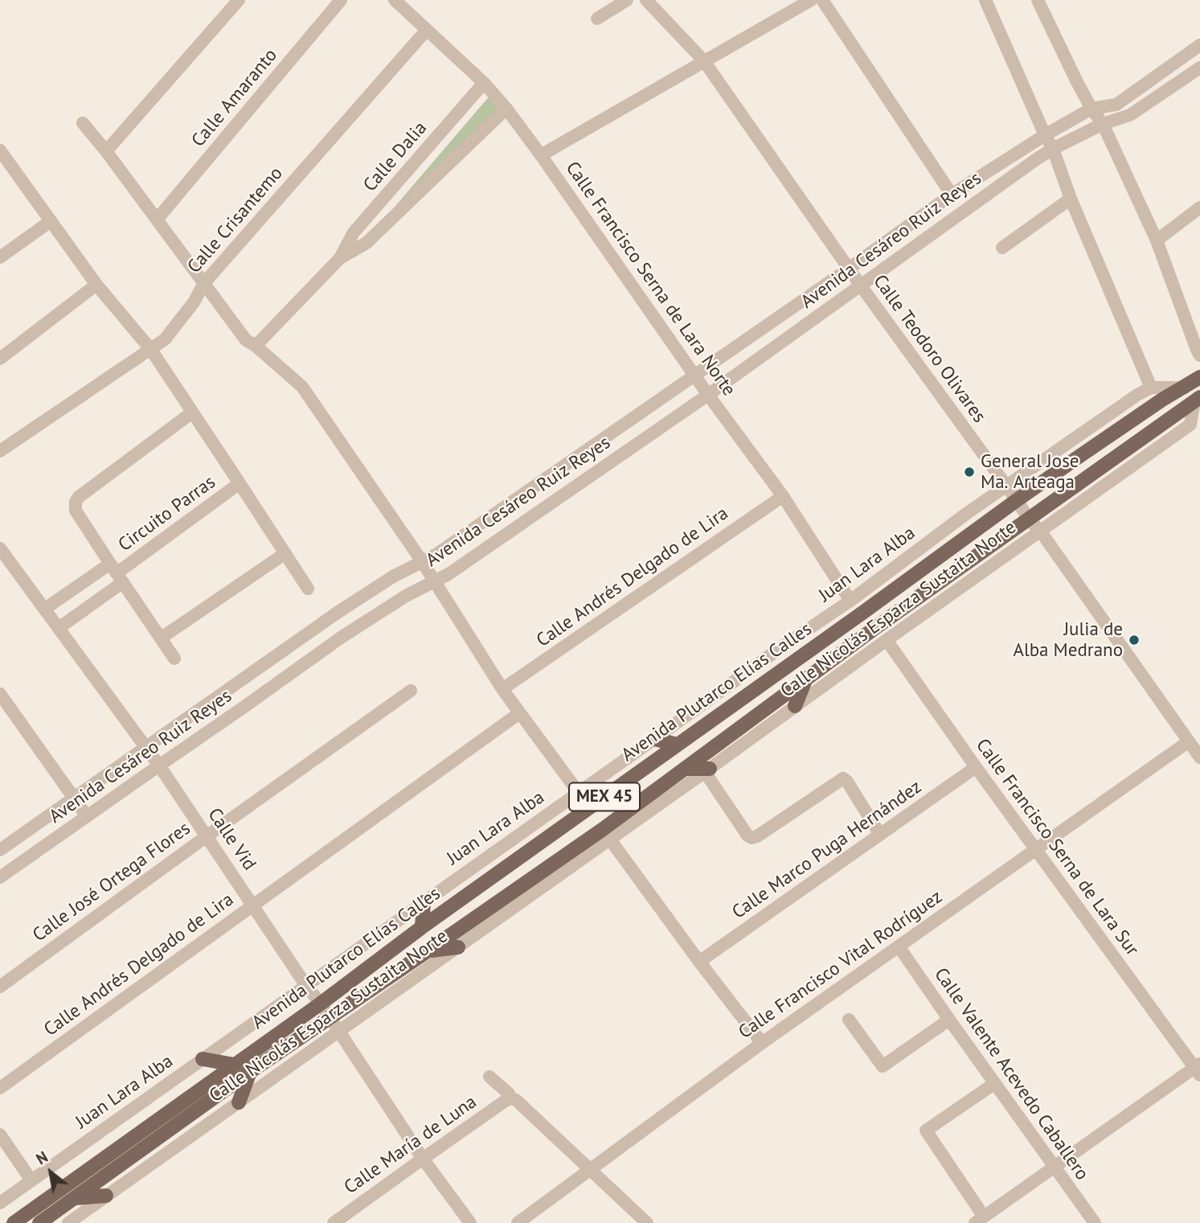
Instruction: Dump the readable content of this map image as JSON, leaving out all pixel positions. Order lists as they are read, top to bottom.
{
  "streets": {
    "main road": ["Avenida Plutarco Elías Calles", "MEX 45"],
    "street": [
      "Calle Amaranto",
      "Calle Dalia",
      "Calle Crisantemo",
      "Avenida Cesáreo Ruiz Reyes",
      "Calle Francisco Serna de Lara Norte",
      "Calle Teodoro Olivares",
      "Circuito Parras",
      "Juan Lara Alba",
      "Calle Andrés Delgado de Lira",
      "Calle Nicolás Esparza Sustaita Norte",
      "Calle Vid",
      "Calle Francisco Serna de Lara Sur",
      "Calle Marco Puga Hernández",
      "Calle José Ortega Flores",
      "Calle Francisco Vital Rodríguez",
      "Calle Valente Acevedo Caballero",
      "Calle María de Luna"
    ]
  },
  "crossings": [
    ["Calle Dalia", "Calle Francisco Serna de Lara Norte"],
    ["Calle Crisantemo", "Calle Francisco Serna de Lara Norte"],
    ["Calle Crisantemo", "Circuito Parras"],
    ["Avenida Cesáreo Ruiz Reyes", "Calle Francisco Serna de Lara Norte"],
    ["Avenida Cesáreo Ruiz Reyes", "Calle Teodoro Olivares"],
    ["Avenida Cesáreo Ruiz Reyes", "Calle Vid"],
    ["Calle Francisco Serna de Lara Norte", "Juan Lara Alba"],
    ["Calle Francisco Serna de Lara Norte", "Calle Andrés Delgado de Lira"],
    ["Calle Teodoro Olivares", "Juan Lara Alba"],
    ["Calle Teodoro Olivares", "Calle Nicolás Esparza Sustaita Norte"],
    ["Calle Teodoro Olivares", "Avenida Plutarco Elías Calles"],
    ["Calle Teodoro Olivares", "Calle Francisco Vital Rodríguez"],
    ["Circuito Parras", "Calle Vid"],
    ["Juan Lara Alba", "Calle Vid"],
    ["Calle Andrés Delgado de Lira", "Calle Vid"],
    ["Calle Nicolás Esparza Sustaita Norte", "Avenida Plutarco Elías Calles"],
    ["Calle Nicolás Esparza Sustaita Norte", "Calle Vid"],
    ["Calle Nicolás Esparza Sustaita Norte", "Calle Francisco Serna de Lara Sur"],
    ["Avenida Plutarco Elías Calles", "Calle Vid"],
    ["Calle Vid", "Calle José Ortega Flores"],
    ["Calle Vid", "Calle María de Luna"],
    ["Calle Francisco Serna de Lara Sur", "Calle Marco Puga Hernández"],
    ["Calle Francisco Serna de Lara Sur", "Calle Francisco Vital Rodríguez"],
    ["Calle Francisco Vital Rodríguez", "Calle Valente Acevedo Caballero"]
  ],
  "places": ["General Jose Ma. Arteaga", "Julia de Alba Medrano"],
  "north": "top left"
}
